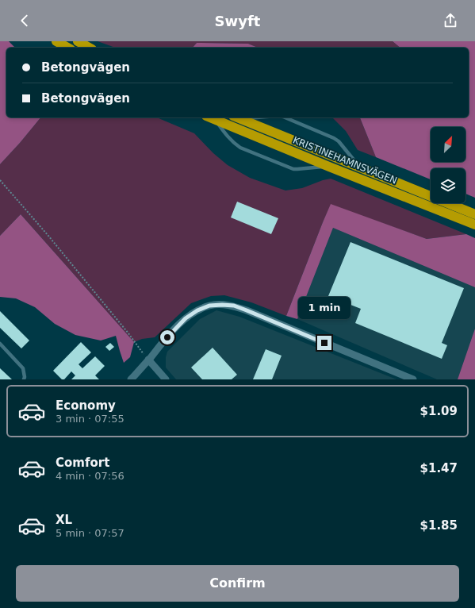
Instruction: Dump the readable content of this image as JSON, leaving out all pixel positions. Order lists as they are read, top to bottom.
{
  "streets": {
    "highway": ["KRISTINEHAMNSVÄGEN"]
  },
  "north": "top right",
  "page": {
    "header": "Swyft",
    "banner": ["Betongvägen", "Betongvägen"],
    "bubble": "1 min",
    "list": [
      {
        "name": "Economy",
        "note": "3 min · 07:55",
        "value": "$1.09"
      },
      {
        "name": "Comfort",
        "note": "4 min · 07:56",
        "value": "$1.47"
      },
      {
        "name": "XL",
        "note": "5 min · 07:57",
        "value": "$1.85"
      }
    ],
    "buttons": "Confirm"
  }
}
